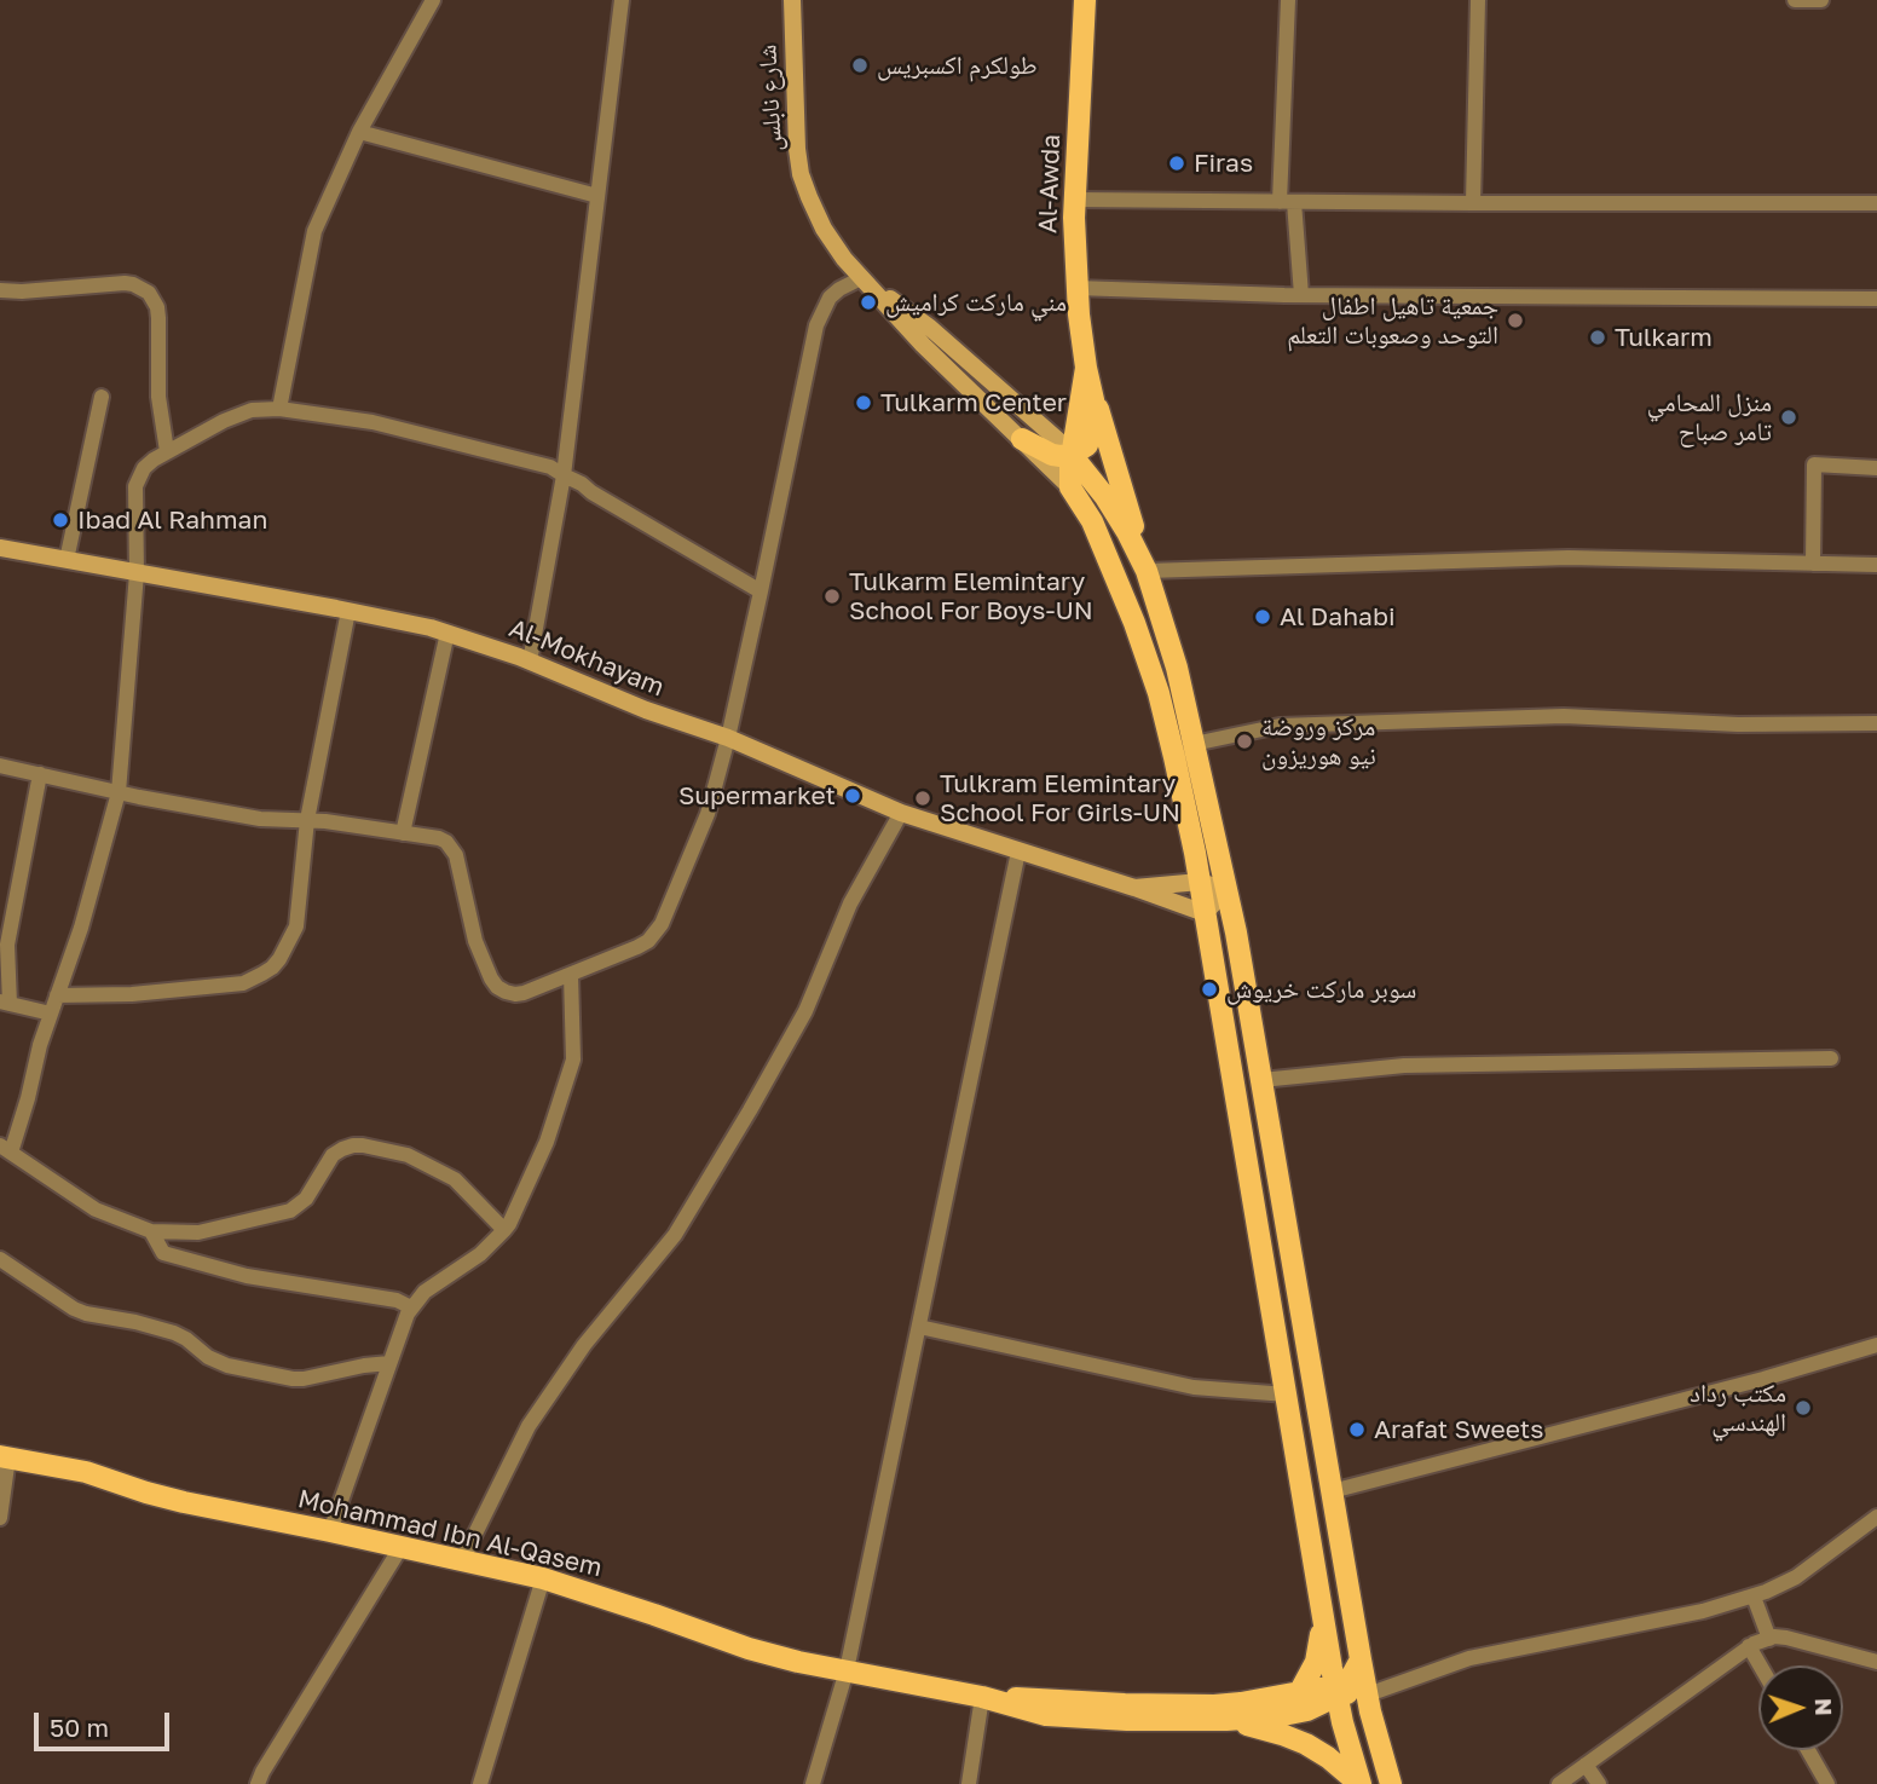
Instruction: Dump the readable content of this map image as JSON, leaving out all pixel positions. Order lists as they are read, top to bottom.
{
  "streets": {
    "main road": ["Al-Awda", "Mohammad Ibn Al-Qasem"],
    "street": ["شارع نابلس", "Al-Mokhayam"]
  },
  "places": [
    "طولكرم اكسبريس",
    "Firas",
    "مني ماركت كراميش",
    "جمعية تاهيل اطفال التوحد وصعوبات التعلم",
    "Tulkarm",
    "Tulkarm Center",
    "منزل المحامي تامر صباح",
    "Ibad Al Rahman",
    "Tulkarm Elemintary School For Boys-UN",
    "Al Dahabi",
    "مركز وروضة نيو هوريزون",
    "Supermarket",
    "Tulkram Elemintary School For Girls-UN",
    "سوبر ماركت خريوش",
    "مكتب رداد الهندسي",
    "Arafat Sweets"
  ],
  "scale_bar": "50 m",
  "north": "right"
}
